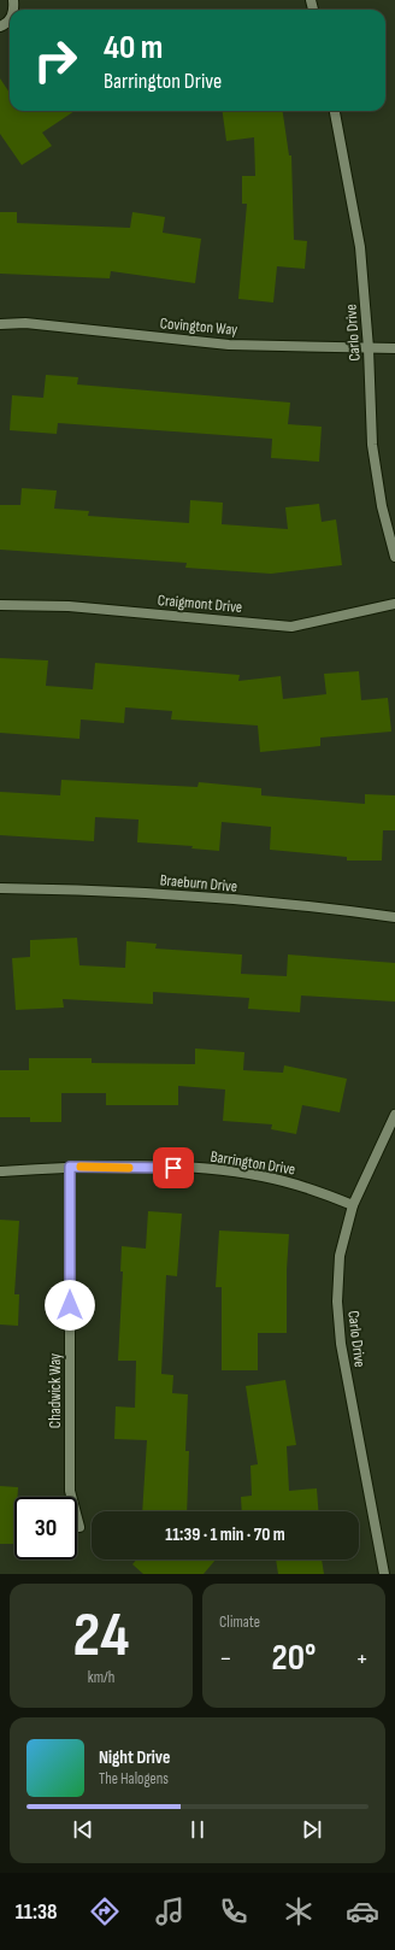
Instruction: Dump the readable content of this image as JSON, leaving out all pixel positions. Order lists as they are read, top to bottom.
{
  "streets": {
    "street": [
      "Covington Way",
      "Carlo Drive",
      "Craigmont Drive",
      "Braeburn Drive",
      "Barrington Drive",
      "Chadwick Way"
    ]
  },
  "crossings": [
    ["Covington Way", "Carlo Drive"],
    ["Carlo Drive", "Barrington Drive"],
    ["Barrington Drive", "Chadwick Way"]
  ],
  "page": {
    "turn": ["40 m", "Barrington Drive"],
    "limit": "30",
    "trip": "11:39 · 1 min · 70 m",
    "tile": [
      ["24", "km/h"],
      "Climate"
    ],
    "heat": ["−", "20°", "+"],
    "song": ["Night Drive", "The Halogens"],
    "tabs": "11:38"
  }
}
